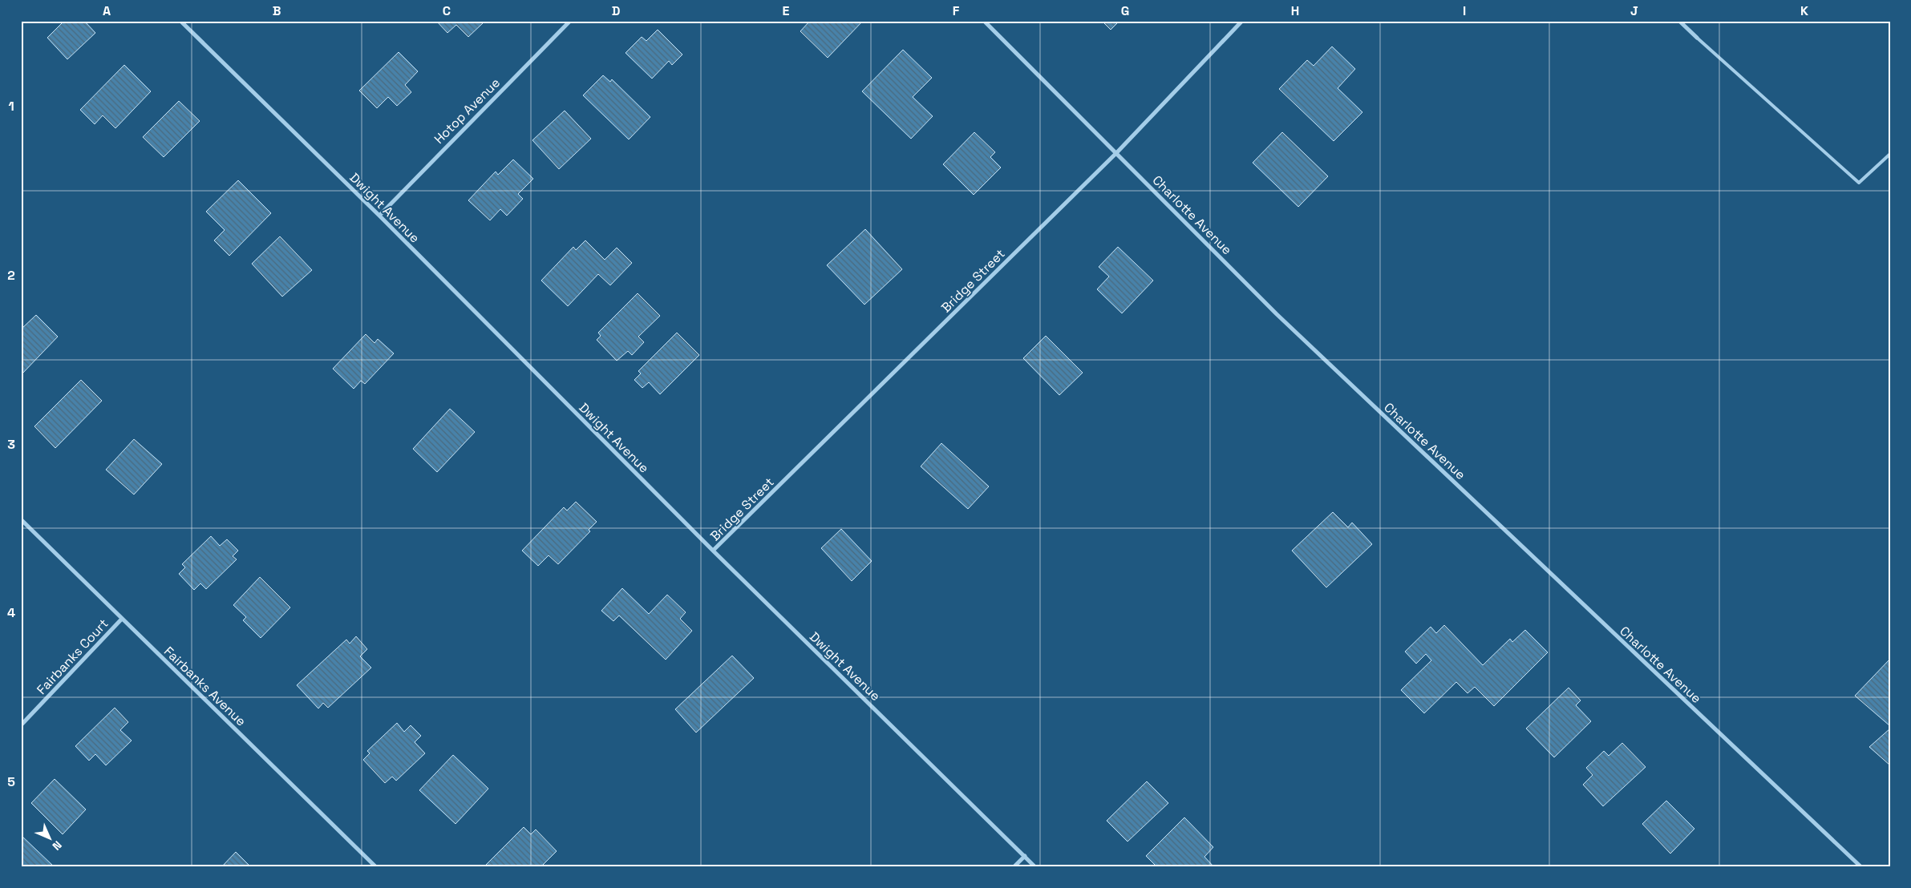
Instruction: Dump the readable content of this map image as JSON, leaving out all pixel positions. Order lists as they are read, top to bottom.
{
  "streets": {
    "street": [
      "Hotop Avenue",
      "Dwight Avenue",
      "Charlotte Avenue",
      "Bridge Street",
      "Fairbanks Court",
      "Fairbanks Avenue"
    ]
  },
  "crossings": [
    ["Hotop Avenue", "Dwight Avenue"],
    ["Dwight Avenue", "Bridge Street"],
    ["Charlotte Avenue", "Bridge Street"],
    ["Fairbanks Court", "Fairbanks Avenue"]
  ],
  "north": "bottom right",
  "grid": {
    "columns": [
      "A",
      "B",
      "C",
      "D",
      "E",
      "F",
      "G",
      "H",
      "I",
      "J",
      "K"
    ],
    "rows": [
      "1",
      "2",
      "3",
      "4",
      "5"
    ]
  }
}
